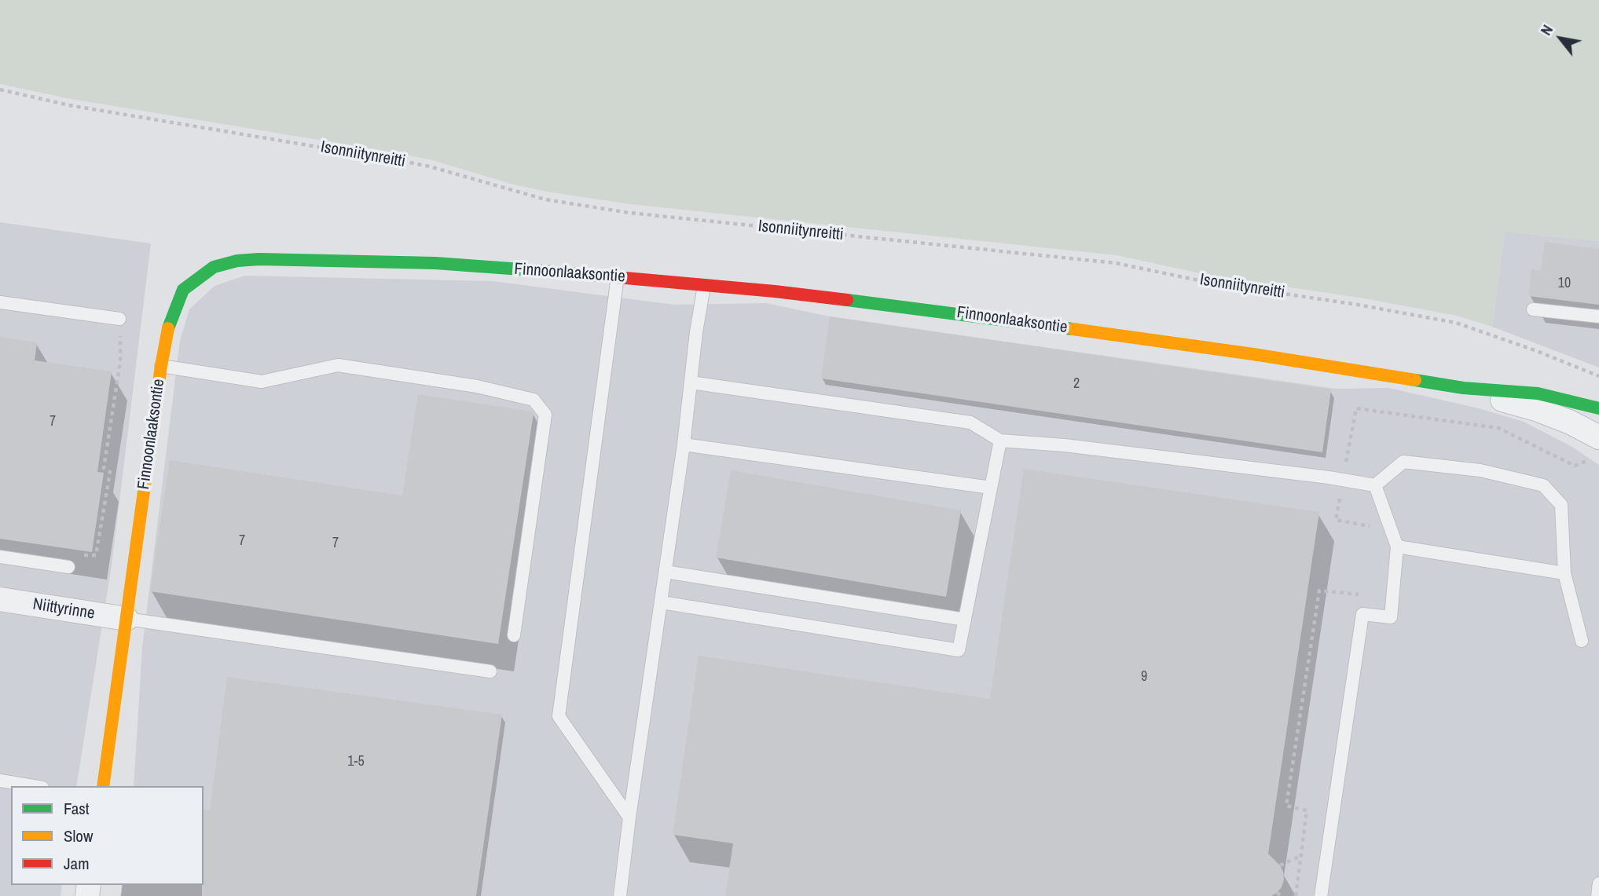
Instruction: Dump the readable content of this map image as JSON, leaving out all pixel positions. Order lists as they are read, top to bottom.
{
  "streets": {
    "street": ["Finnoonlaaksontie", "Niittyrinne"],
    "path": ["Isonniitynreitti"]
  },
  "crossings": [
    ["Finnoonlaaksontie", "Niittyrinne"]
  ],
  "house_numbers": [
    "10",
    "2",
    "7",
    "7",
    "7",
    "9",
    "1-5"
  ],
  "legend": ["Fast", "Slow", "Jam"],
  "north": "top left"
}
